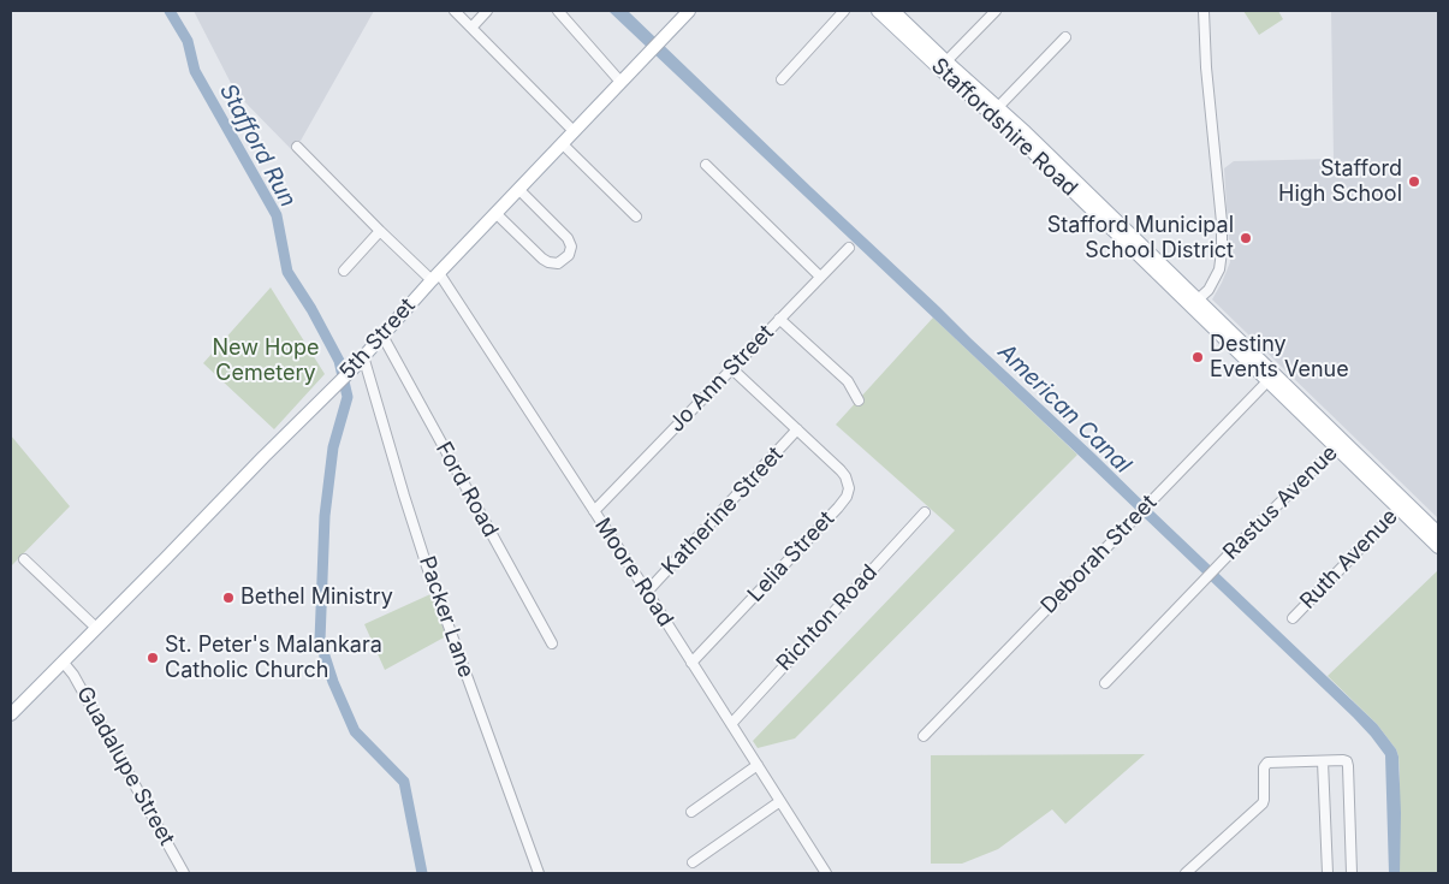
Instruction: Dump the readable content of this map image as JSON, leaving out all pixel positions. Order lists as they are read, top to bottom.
{
  "streets": {
    "main road": ["Staffordshire Road", "5th Street"],
    "street": [
      "Jo Ann Street",
      "Ford Road",
      "Rastus Avenue",
      "Katherine Street",
      "Deborah Street",
      "Lelia Street",
      "Ruth Avenue",
      "Moore Road",
      "Packer Lane",
      "Richton Road",
      "Guadalupe Street"
    ]
  },
  "crossings": [
    ["Staffordshire Road", "Rastus Avenue"],
    ["Staffordshire Road", "Deborah Street"],
    ["Staffordshire Road", "Ruth Avenue"],
    ["5th Street", "Ford Road"],
    ["5th Street", "Moore Road"],
    ["5th Street", "Packer Lane"],
    ["5th Street", "Guadalupe Street"],
    ["Jo Ann Street", "Lelia Street"],
    ["Jo Ann Street", "Moore Road"],
    ["Katherine Street", "Lelia Street"],
    ["Katherine Street", "Moore Road"],
    ["Lelia Street", "Moore Road"],
    ["Moore Road", "Richton Road"]
  ],
  "water": ["Stafford Run", "American Canal"],
  "parks": ["New Hope Cemetery"],
  "places": [
    "Stafford High School",
    "Stafford Municipal School District",
    "Destiny Events Venue",
    "Bethel Ministry",
    "St. Peter's Malankara Catholic Church"
  ]
}
